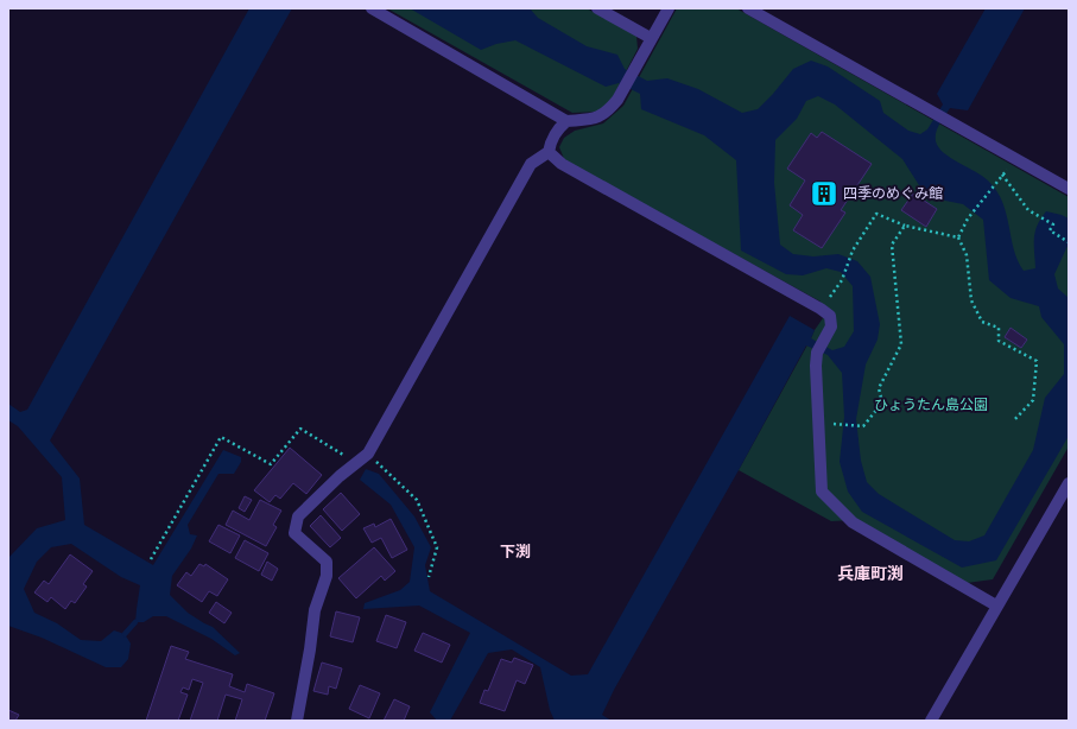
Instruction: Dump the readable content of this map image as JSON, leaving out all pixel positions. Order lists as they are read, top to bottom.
{
  "districts": ["下渕", "兵庫町渕"],
  "parks": ["ひょうたん島公園"],
  "places": {
    "building": ["四季のめぐみ館"]
  }
}
